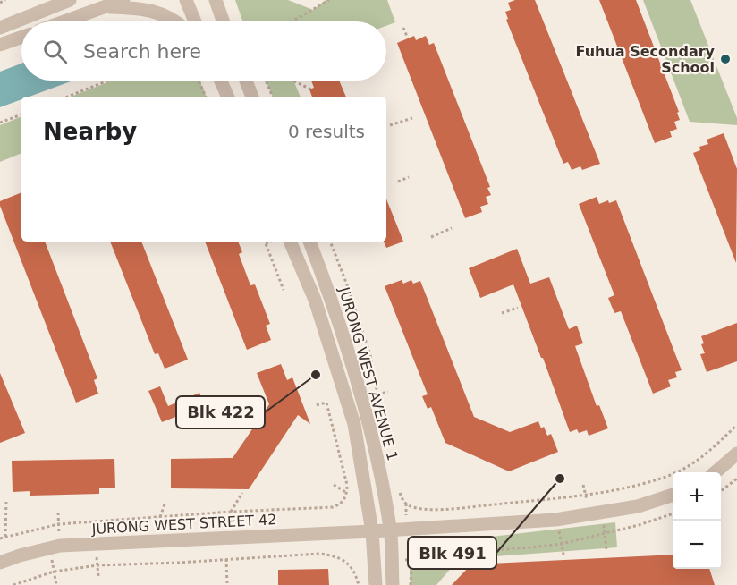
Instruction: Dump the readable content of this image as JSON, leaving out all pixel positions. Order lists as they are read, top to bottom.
{
  "streets": {
    "street": ["JURONG WEST AVENUE 1", "JURONG WEST STREET 42"]
  },
  "crossings": [
    ["JURONG WEST AVENUE 1", "JURONG WEST STREET 42"]
  ],
  "places": ["Fuhua Secondary School", "Blk 422", "Blk 491"],
  "page": {
    "search": "Search here",
    "heading": ["Nearby", "0 results"],
    "map_buttons": ["+", "−"]
  }
}
